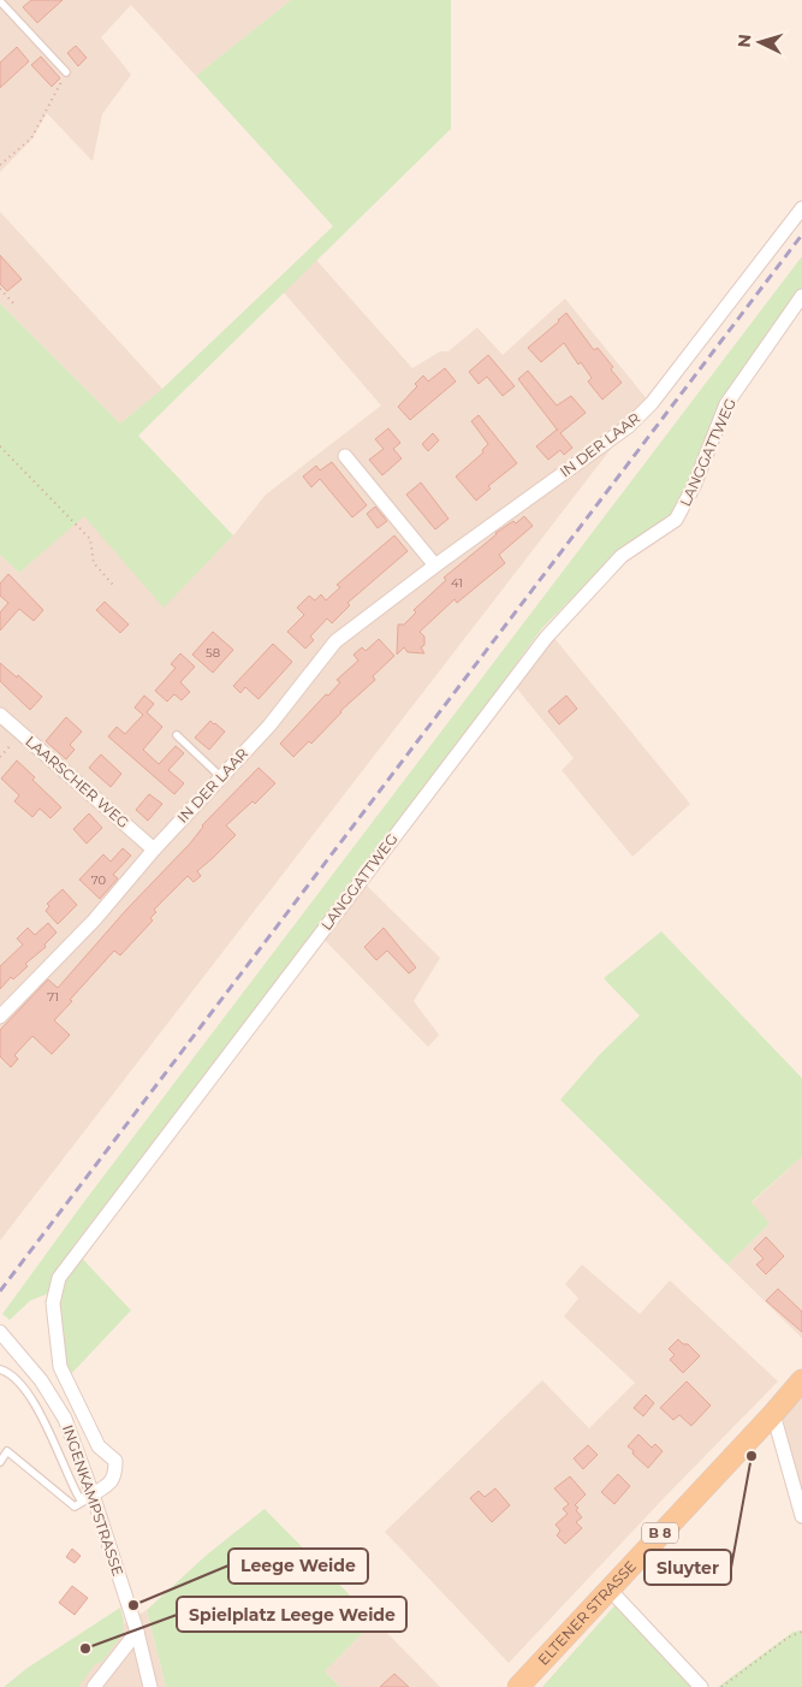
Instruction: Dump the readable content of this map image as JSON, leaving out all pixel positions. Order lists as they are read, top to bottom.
{
  "streets": {
    "main road": ["B 8", "ELTENER STRASSE"],
    "street": [
      "IN DER LAAR",
      "LANGGATTWEG",
      "LAARSCHER WEG",
      "INGENKAMPSTRASSE"
    ]
  },
  "crossings": [
    ["IN DER LAAR", "LAARSCHER WEG"],
    ["LANGGATTWEG", "INGENKAMPSTRASSE"]
  ],
  "places": ["Sluyter", "Leege Weide", "Spielplatz Leege Weide"],
  "house_numbers": [
    "41",
    "58",
    "70",
    "71"
  ],
  "north": "left"
}
